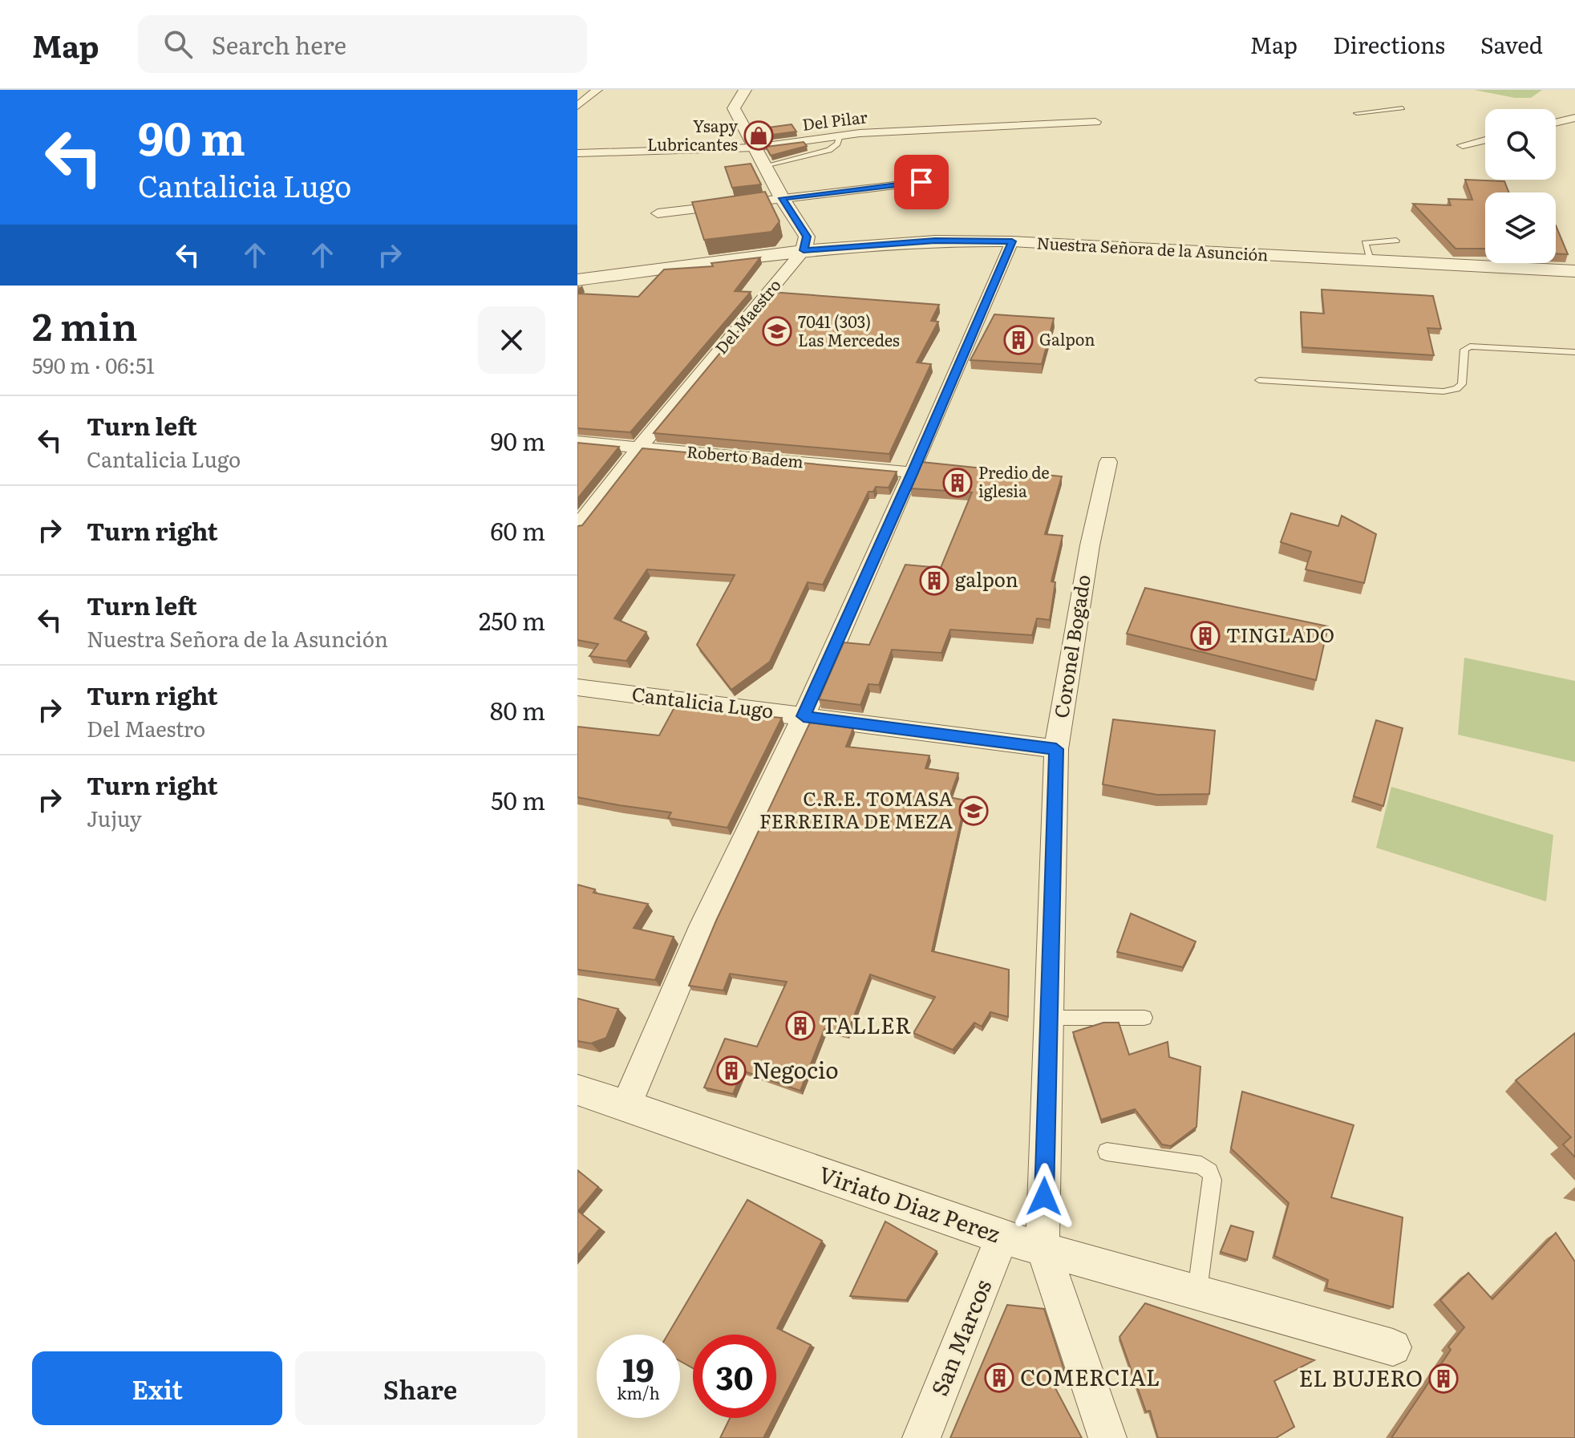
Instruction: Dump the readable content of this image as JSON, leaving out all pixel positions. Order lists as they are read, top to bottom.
{
  "streets": {
    "street": [
      "Del Pilar",
      "Nuestra Señora de la Asunción",
      "Del Maestro",
      "Roberto Badem",
      "Coronel Bogado",
      "Cantalicia Lugo",
      "Viriato Diaz Perez",
      "San Marcos"
    ]
  },
  "crossings": [
    ["Nuestra Señora de la Asunción", "Del Maestro"],
    ["Del Maestro", "Roberto Badem"],
    ["Coronel Bogado", "Cantalicia Lugo"],
    ["Coronel Bogado", "Viriato Diaz Perez"],
    ["Viriato Diaz Perez", "San Marcos"]
  ],
  "places": {
    "shop": ["Ysapy Lubricantes"],
    "school or university": ["7041 (303) Las Mercedes", "C.R.E. TOMASA FERREIRA DE MEZA"],
    "building": [
      "Galpon",
      "Predio de iglesia",
      "galpon",
      "TINGLADO",
      "TALLER",
      "Negocio",
      "COMERCIAL",
      "EL BUJERO"
    ]
  },
  "page": {
    "header": "Map",
    "search": "Search here",
    "nav": ["Map", "Directions", "Saved"],
    "turn": ["90 m", "Cantalicia Lugo"],
    "heading": ["2 min", "590 m · 06:51"],
    "list": [
      {
        "name": "Turn left",
        "note": "Cantalicia Lugo",
        "value": "90 m"
      },
      {
        "name": "Turn right",
        "value": "60 m"
      },
      {
        "name": "Turn left",
        "note": "Nuestra Señora de la Asunción",
        "value": "250 m"
      },
      {
        "name": "Turn right",
        "note": "Del Maestro",
        "value": "80 m"
      },
      {
        "name": "Turn right",
        "note": "Jujuy",
        "value": "50 m"
      }
    ],
    "speed": "19 km/h",
    "limit": "30",
    "buttons": ["Exit", "Share"]
  }
}
